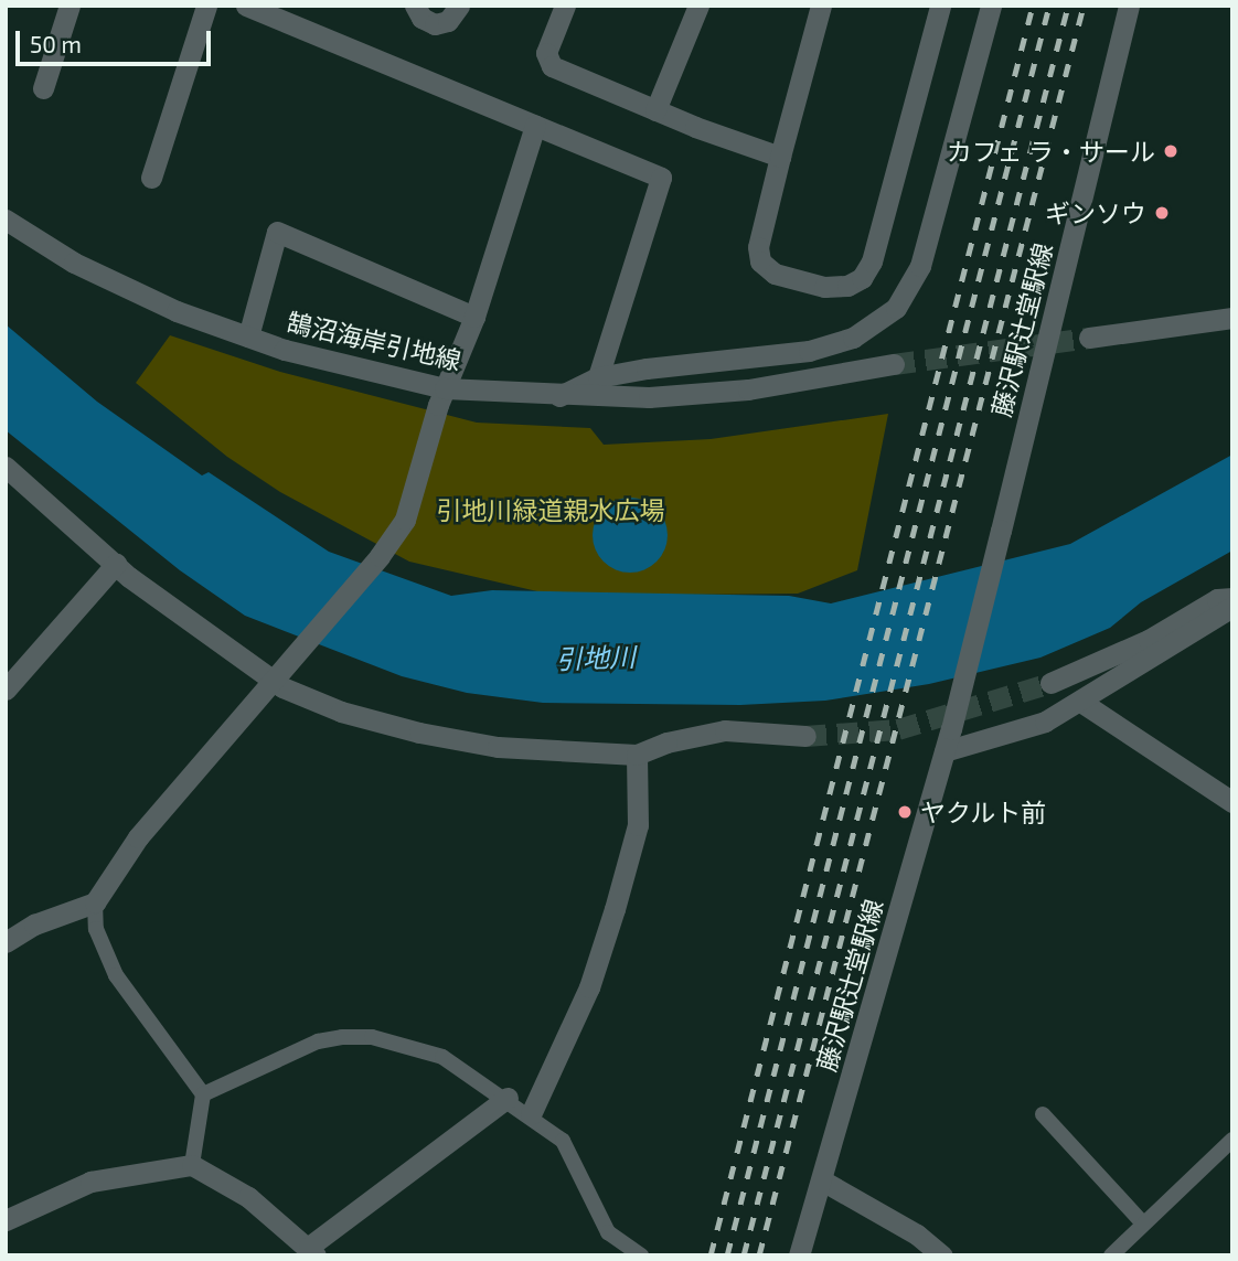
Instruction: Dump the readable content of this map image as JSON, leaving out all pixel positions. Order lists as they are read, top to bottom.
{
  "streets": {
    "street": ["藤沢駅辻堂駅線", "鵠沼海岸引地線"]
  },
  "water": ["引地川"],
  "parks": ["引地川緑道親水広場"],
  "places": ["カフェ ラ・サール", "ギンソウ", "ヤクルト前"],
  "scale_bar": "50 m"
}
